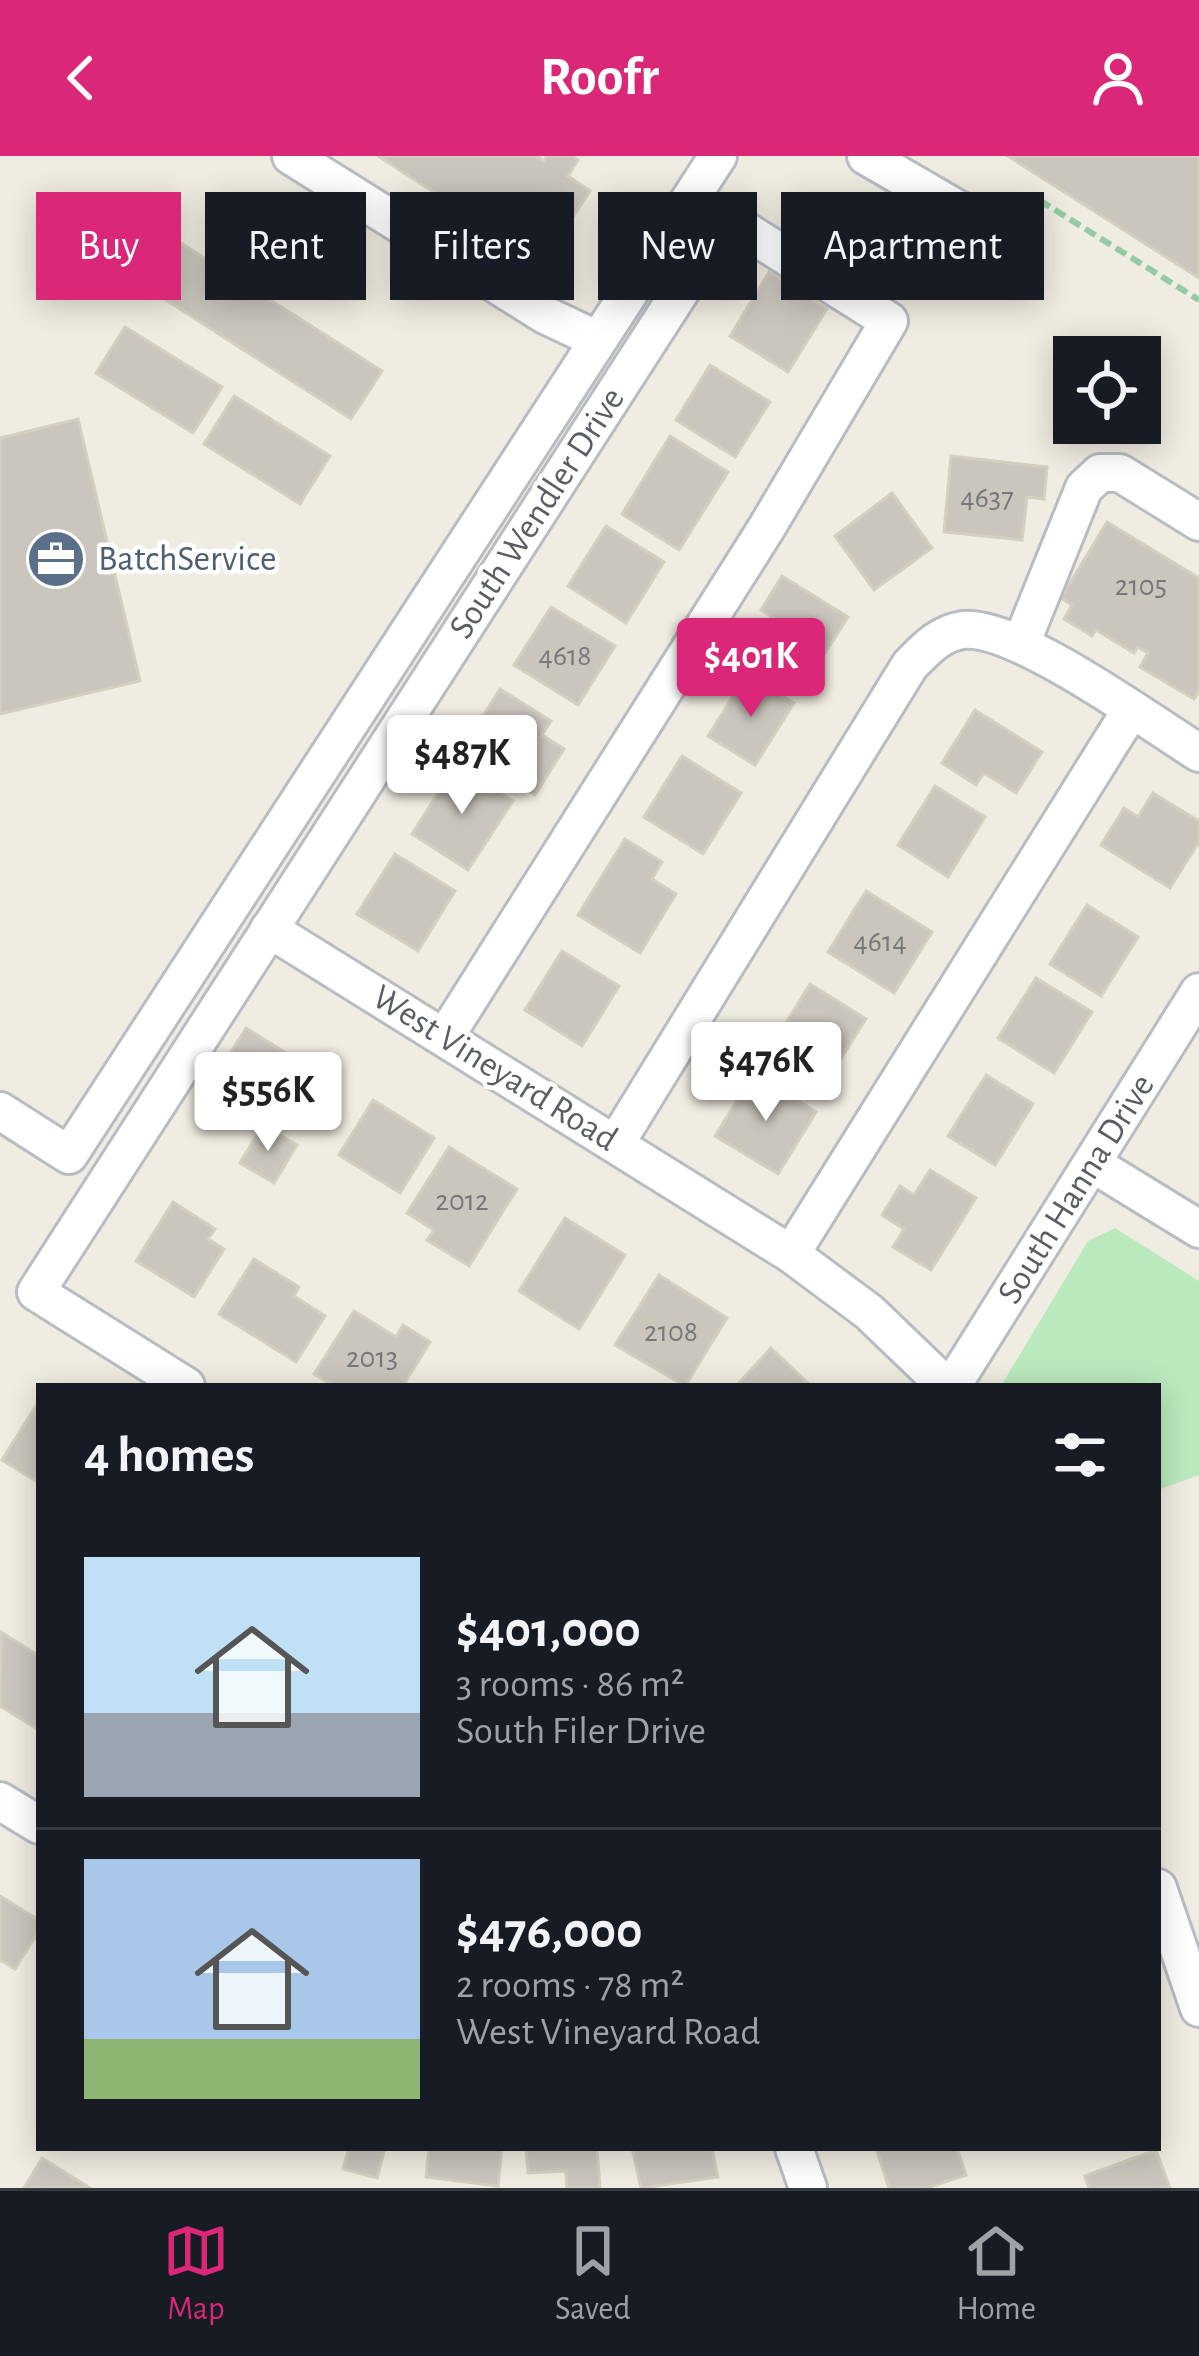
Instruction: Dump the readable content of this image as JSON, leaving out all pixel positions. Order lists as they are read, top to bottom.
{
  "streets": {
    "street": ["South Wendler Drive", "West Vineyard Road", "South Hanna Drive"]
  },
  "crossings": [
    ["South Wendler Drive", "West Vineyard Road"]
  ],
  "places": {
    "office": ["BatchService"]
  },
  "house_numbers": [
    "4637",
    "2105",
    "4618",
    "4614",
    "2012",
    "2108",
    "2013"
  ],
  "page": {
    "header": "Roofr",
    "chip": [
      "Buy",
      "Rent",
      "Filters",
      "New",
      "Apartment"
    ],
    "price": [
      "$401K",
      "$487K",
      "$476K",
      "$556K"
    ],
    "heading": "4 homes",
    "list": [
      {
        "name": "$401,000",
        "note": "3 rooms · 86 m² · South Filer Drive"
      },
      {
        "name": "$476,000",
        "note": "2 rooms · 78 m² · West Vineyard Road"
      }
    ],
    "tabs": ["Map", "Saved", "Home"]
  }
}
